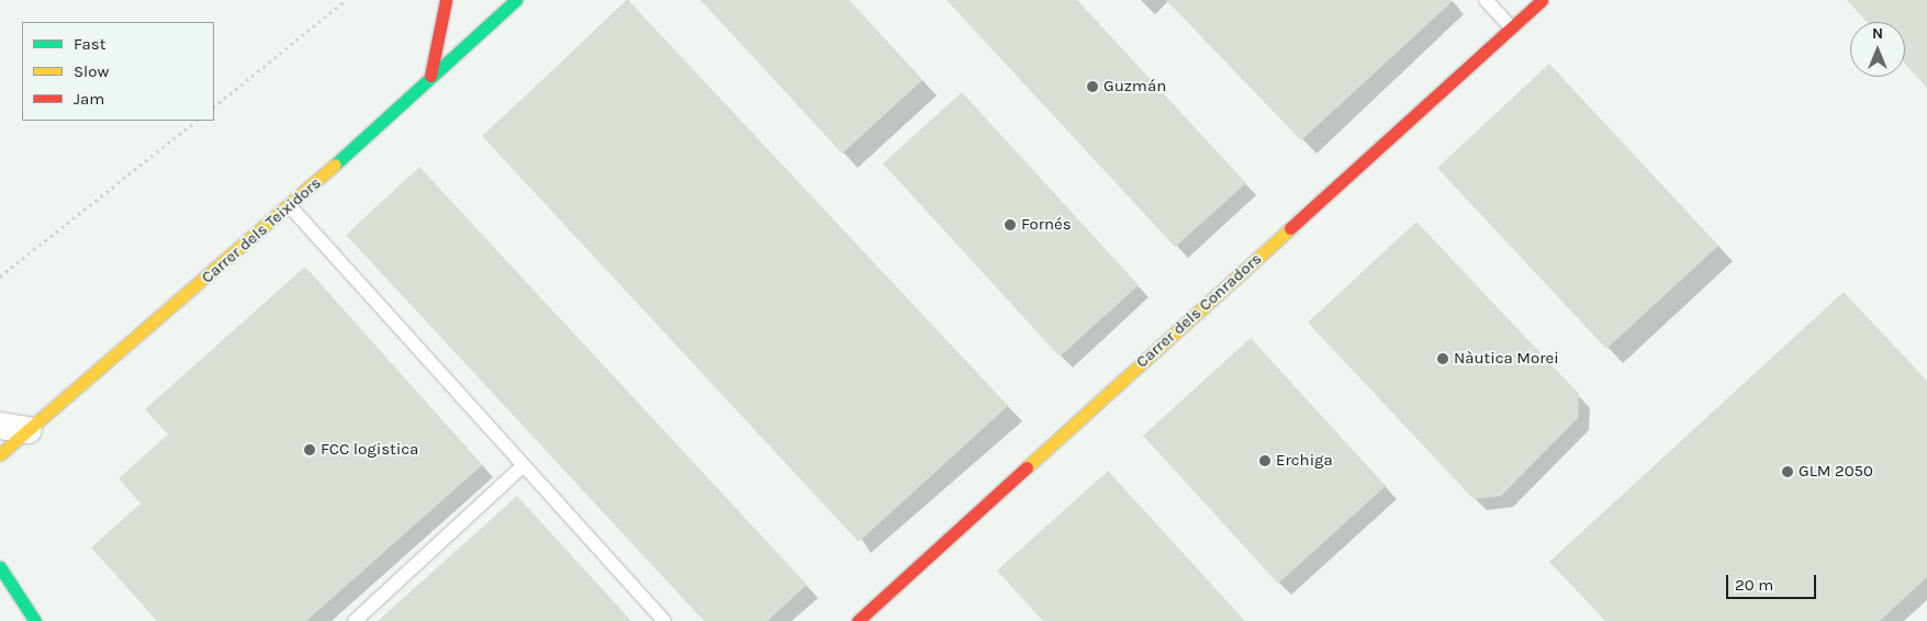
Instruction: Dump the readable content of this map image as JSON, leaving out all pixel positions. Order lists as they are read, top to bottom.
{
  "streets": {
    "main road": ["Carrer dels Teixidors", "Carrer dels Conradors"]
  },
  "places": [
    "Guzmán",
    "Fornés",
    "Nàutica Morei",
    "FCC logistica",
    "Erchiga",
    "GLM 2050"
  ],
  "legend": ["Fast", "Slow", "Jam"],
  "scale_bar": "20 m",
  "north": "top"
}
